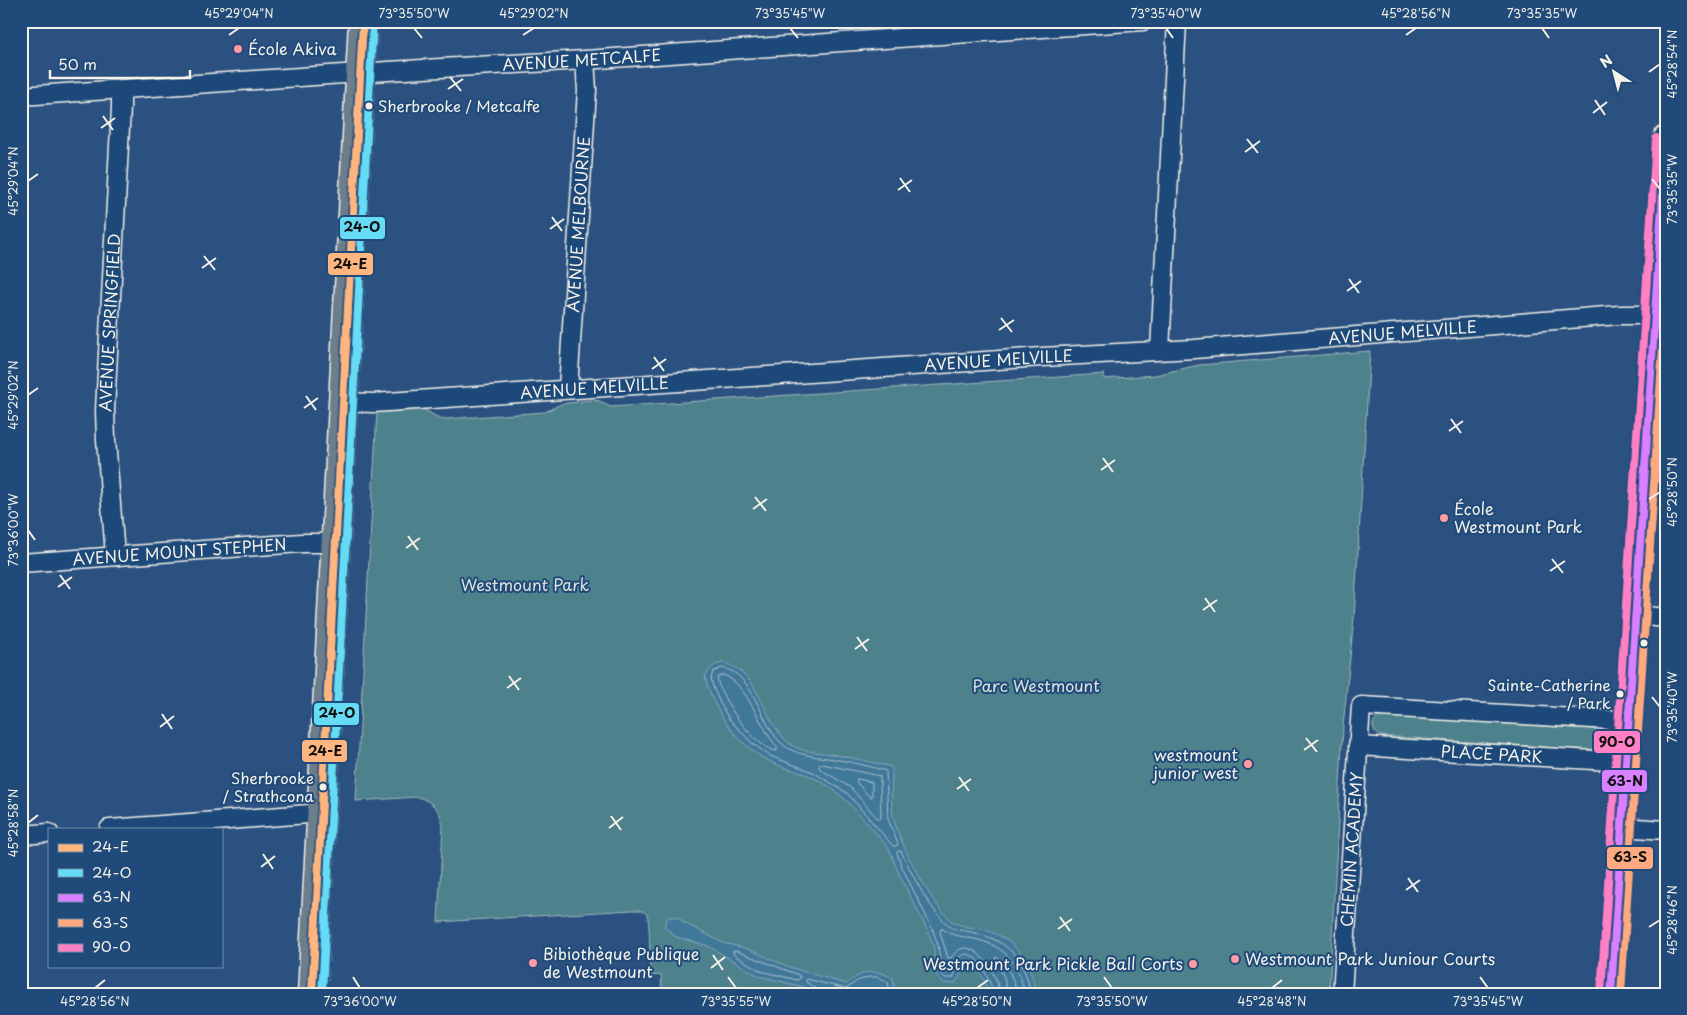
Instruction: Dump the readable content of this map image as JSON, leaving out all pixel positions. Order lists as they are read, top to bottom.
{
  "streets": {
    "street": [
      "AVENUE METCALFE",
      "AVENUE MELBOURNE",
      "AVENUE SPRINGFIELD",
      "AVENUE MELVILLE",
      "AVENUE MOUNT STEPHEN",
      "PLACE PARK",
      "CHEMIN ACADEMY"
    ]
  },
  "crossings": [
    ["AVENUE METCALFE", "AVENUE MELBOURNE"],
    ["AVENUE METCALFE", "AVENUE SPRINGFIELD"],
    ["AVENUE MELBOURNE", "AVENUE MELVILLE"],
    ["AVENUE SPRINGFIELD", "AVENUE MOUNT STEPHEN"],
    ["PLACE PARK", "CHEMIN ACADEMY"]
  ],
  "parks": ["Westmount Park", "Parc Westmount"],
  "places": [
    "École Akiva",
    "Sherbrooke / Metcalfe",
    "École Westmount Park",
    "Sainte-Catherine / Park",
    "westmount junior west",
    "Sherbrooke / Strathcona",
    "Westmount Park Juniour Courts",
    "Bibiothèque Publique de Westmount",
    "Westmount Park Pickle Ball Corts"
  ],
  "lines": [
    "transit line 24-E",
    "transit line 24-O",
    "transit line 90-O",
    "transit line 63-N",
    "transit line 63-S"
  ],
  "legend": [
    "24-E",
    "24-O",
    "63-N",
    "63-S",
    "90-O"
  ],
  "scale_bar": "50 m",
  "north": "top left",
  "coordinates": [
    "45°29'04\"N",
    "73°35'50\"W",
    "45°29'02\"N",
    "73°35'45\"W",
    "73°35'40\"W",
    "45°28'56\"N",
    "73°35'35\"W",
    "45°28'54\"N",
    "45°28'50\"N",
    "73°36'00\"W",
    "45°28'58\"N",
    "45°28'46\"N",
    "73°35'55\"W",
    "45°28'48\"N"
  ]
}
